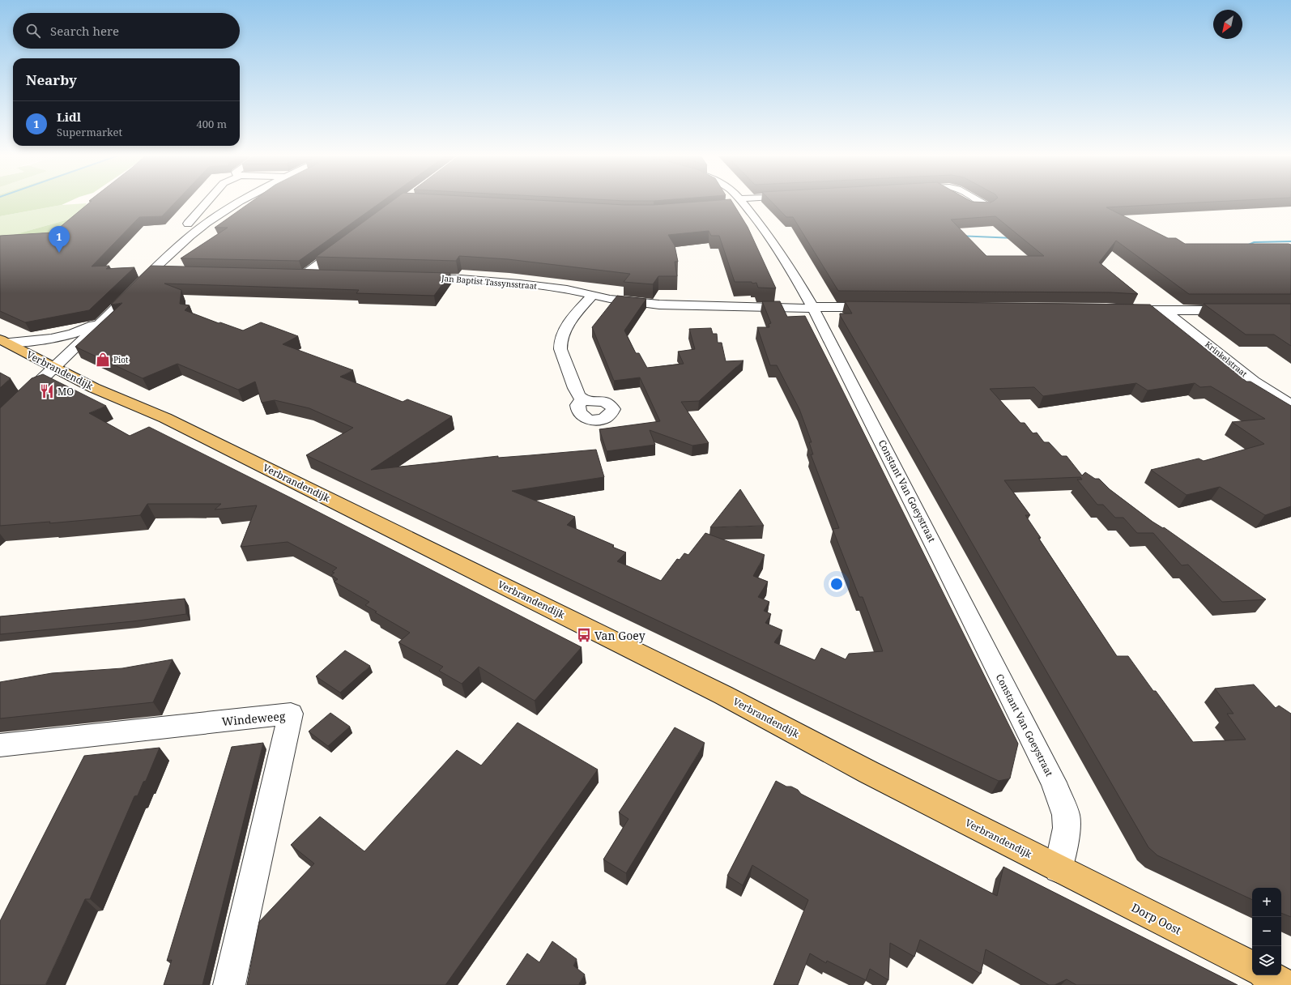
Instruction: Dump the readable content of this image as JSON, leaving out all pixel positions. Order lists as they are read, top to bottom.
{
  "streets": {
    "main road": ["Verbrandendijk", "Dorp Oost"],
    "street": [
      "Jan Baptist Tassynsstraat",
      "Krinkelstraat",
      "Constant Van Goeystraat",
      "Windeweeg"
    ]
  },
  "crossings": [
    ["Jan Baptist Tassynsstraat", "Constant Van Goeystraat"],
    ["Verbrandendijk", "Constant Van Goeystraat"],
    ["Verbrandendijk", "Dorp Oost"],
    ["Constant Van Goeystraat", "Dorp Oost"]
  ],
  "places": {
    "shop": ["Piot"],
    "restaurant": ["MO"],
    "bus stop": ["Van Goey"]
  },
  "north": "bottom left",
  "page": {
    "search": "Search here",
    "heading": "Nearby",
    "list": [
      {
        "mark": "1",
        "name": "Lidl",
        "note": "Supermarket",
        "value": "400 m"
      }
    ],
    "pins": "1",
    "map_buttons": ["+", "−"]
  }
}
